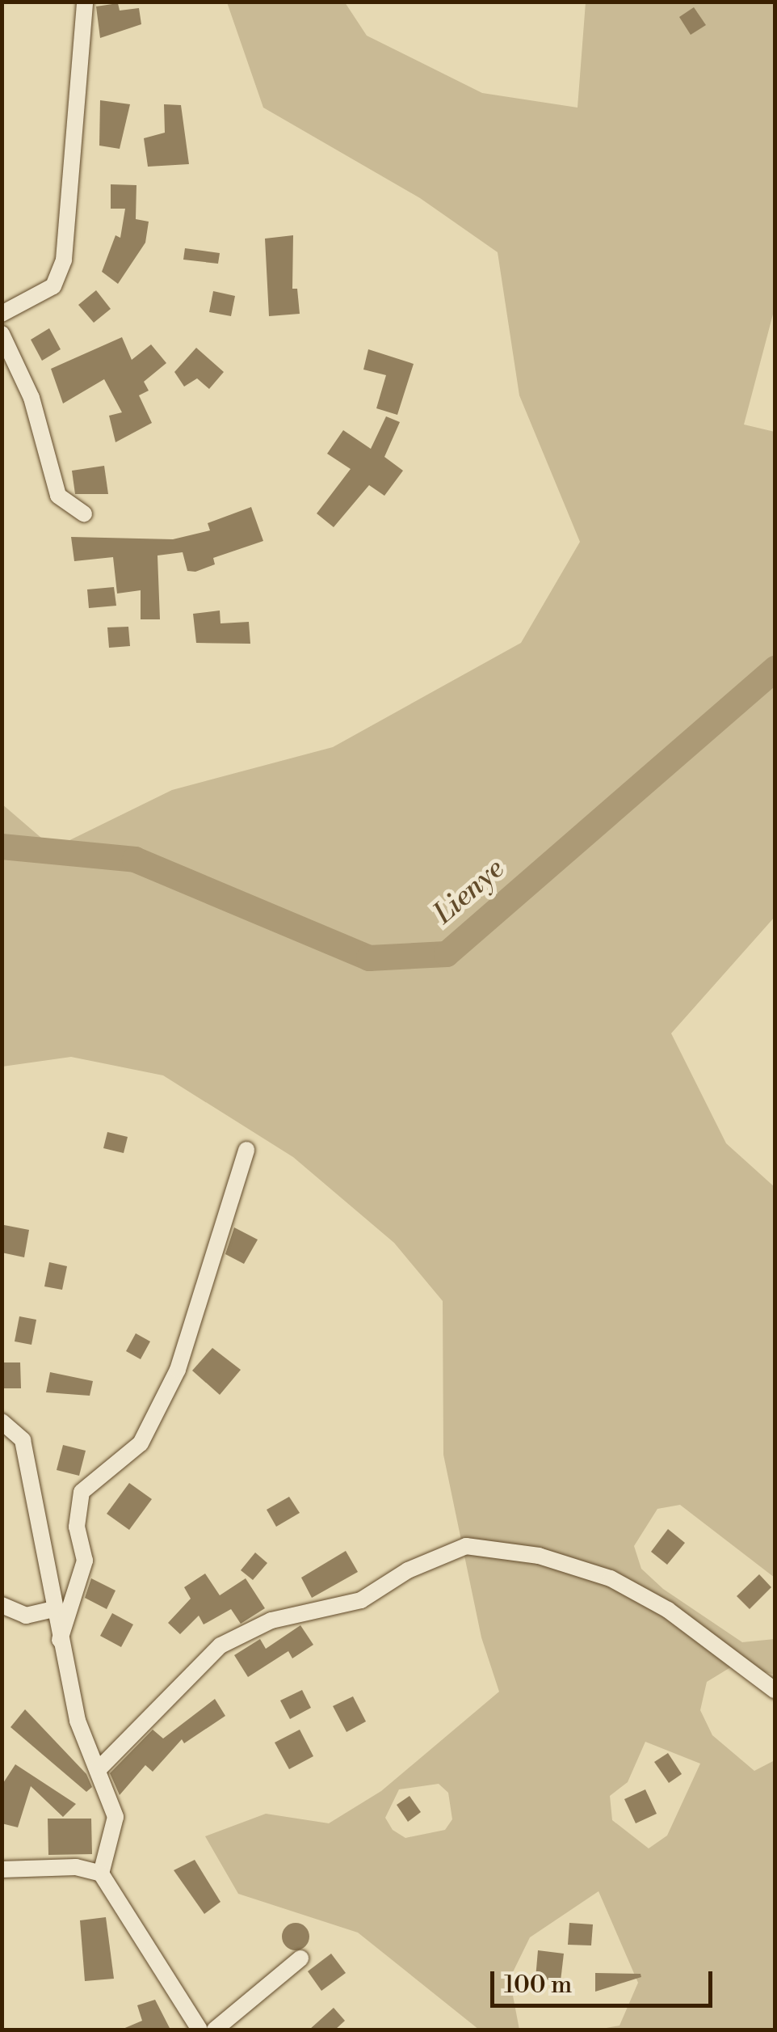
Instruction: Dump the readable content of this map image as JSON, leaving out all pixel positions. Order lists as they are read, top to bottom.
{
  "water": ["Lienye"],
  "scale_bar": "100 m"
}
